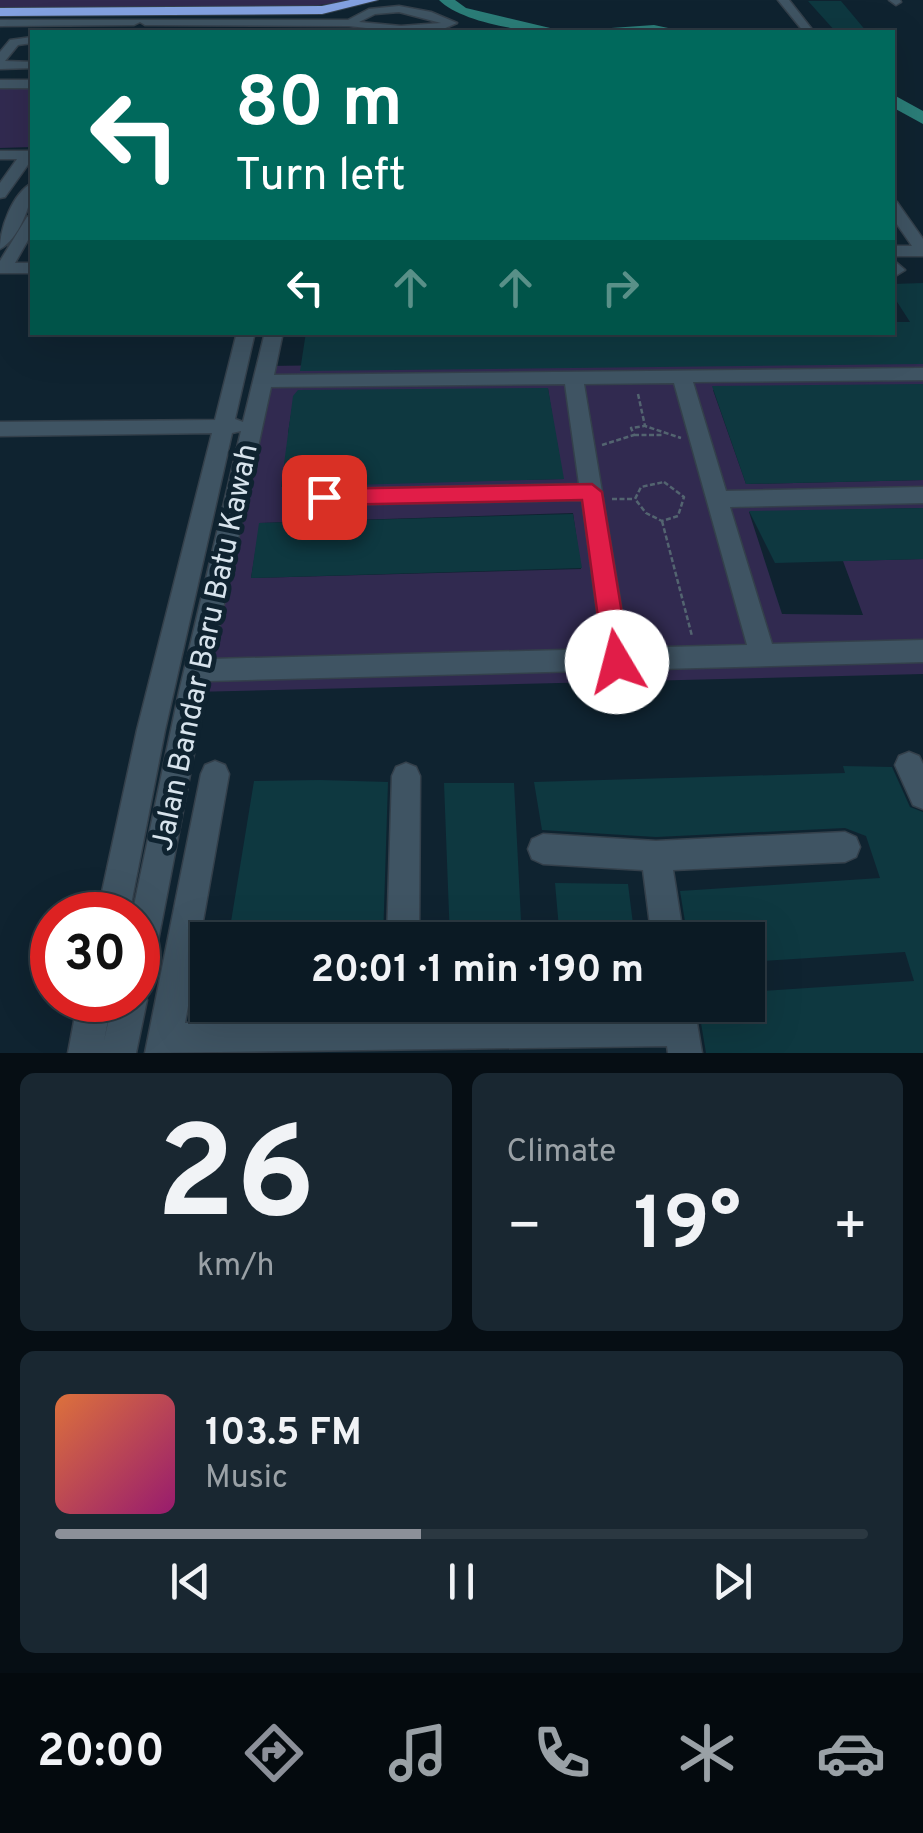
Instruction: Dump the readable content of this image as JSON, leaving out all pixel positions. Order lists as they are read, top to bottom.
{
  "streets": {
    "street": ["Jalan Bandar Baru Batu Kawah"]
  },
  "page": {
    "turn": ["80 m", "Turn left"],
    "limit": "30",
    "trip": "20:01 · 1 min · 190 m",
    "tile": [
      ["26", "km/h"],
      "Climate"
    ],
    "heat": ["−", "19°", "+"],
    "song": ["103.5 FM", "Music"],
    "tabs": "20:00"
  }
}
